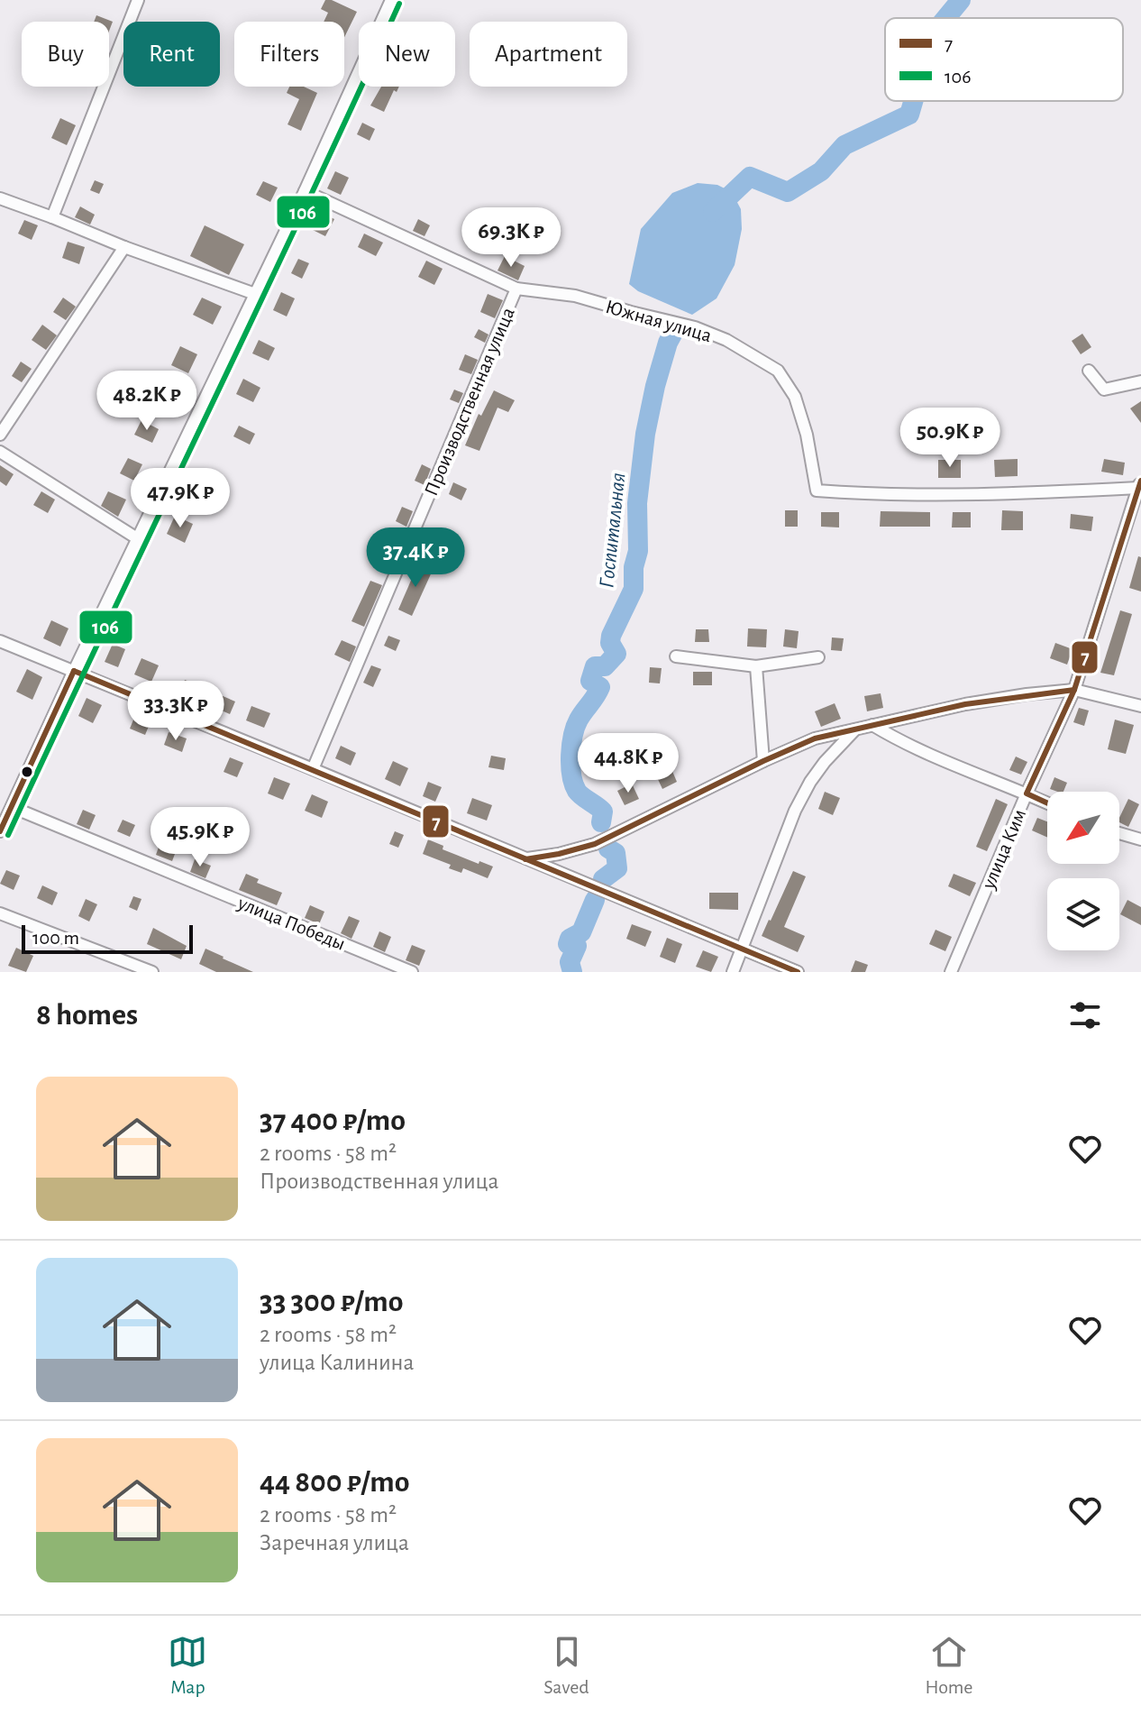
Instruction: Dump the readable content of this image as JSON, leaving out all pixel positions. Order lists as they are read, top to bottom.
{
  "streets": {
    "street": [
      "Южная улица",
      "Производственная улица",
      "улица Ким",
      "улица Победы"
    ]
  },
  "crossings": [
    ["Южная улица", "Производственная улица"],
    ["Южная улица", "улица Ким"]
  ],
  "water": ["Госпитальная"],
  "lines": ["transit line 106", "transit line 7"],
  "legend": ["7", "106"],
  "scale_bar": "100 m",
  "north": "bottom left",
  "page": {
    "chip": [
      "Buy",
      "Rent",
      "Filters",
      "New",
      "Apartment"
    ],
    "price": [
      "69.3K ₽",
      "48.2K ₽",
      "50.9K ₽",
      "47.9K ₽",
      "37.4K ₽",
      "33.3K ₽",
      "44.8K ₽",
      "45.9K ₽"
    ],
    "scale": "100 m",
    "heading": "8 homes",
    "list": [
      {
        "name": "37 400 ₽/mo",
        "note": "2 rooms · 58 m² · Производственная улица"
      },
      {
        "name": "33 300 ₽/mo",
        "note": "2 rooms · 58 m² · улица Калинина"
      },
      {
        "name": "44 800 ₽/mo",
        "note": "2 rooms · 58 m² · Заречная улица"
      }
    ],
    "tabs": ["Map", "Saved", "Home"]
  }
}
